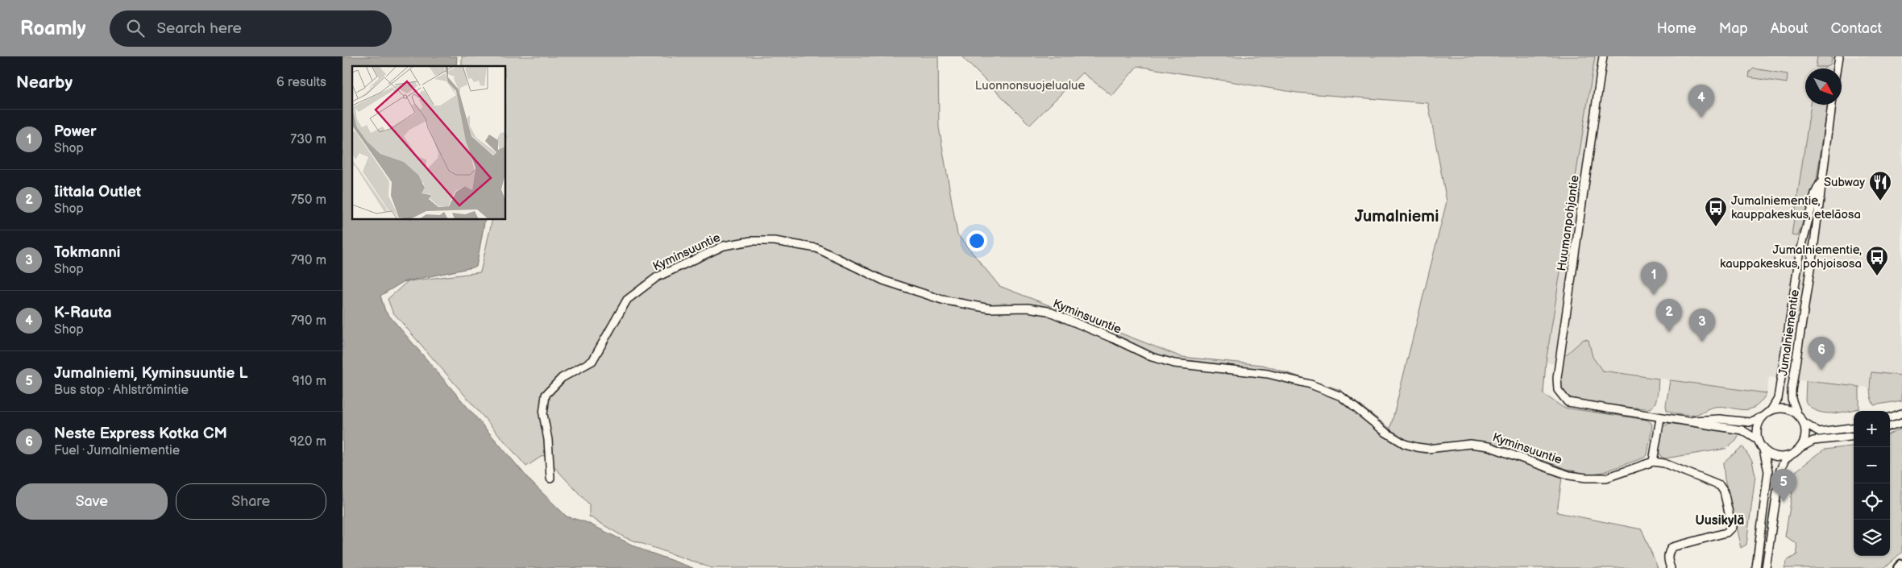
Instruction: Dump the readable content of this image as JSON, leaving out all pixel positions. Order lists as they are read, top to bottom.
{
  "streets": {
    "street": ["Huumanpohjantie", "Kyminsuuntie", "Jumalniementie"]
  },
  "districts": ["Jumalniemi", "Uusikylä"],
  "parks": ["Luonnonsuojelualue"],
  "places": {
    "restaurant": ["Subway"],
    "bus stop": ["Jumalniementie, kauppakeskus, eteläosa", "Jumalniementie, kauppakeskus, pohjoisosa"]
  },
  "north": "bottom right",
  "page": {
    "header": "Roamly",
    "search": "Search here",
    "nav": [
      "Home",
      "Map",
      "About",
      "Contact"
    ],
    "heading": ["Nearby", "6 results"],
    "pins": [
      "4",
      "1",
      "2",
      "3",
      "6",
      "5"
    ],
    "list": [
      {
        "mark": "1",
        "name": "Power",
        "note": "Shop",
        "value": "730 m"
      },
      {
        "mark": "2",
        "name": "Iittala Outlet",
        "note": "Shop",
        "value": "750 m"
      },
      {
        "mark": "3",
        "name": "Tokmanni",
        "note": "Shop",
        "value": "790 m"
      },
      {
        "mark": "4",
        "name": "K-Rauta",
        "note": "Shop",
        "value": "790 m"
      },
      {
        "mark": "5",
        "name": "Jumalniemi, Kyminsuuntie L",
        "note": "Bus stop · Ahlströmintie",
        "value": "910 m"
      },
      {
        "mark": "6",
        "name": "Neste Express Kotka CM",
        "note": "Fuel · Jumalniementie",
        "value": "920 m"
      }
    ],
    "map_buttons": ["+", "−"],
    "buttons": ["Save", "Share"]
  }
}
